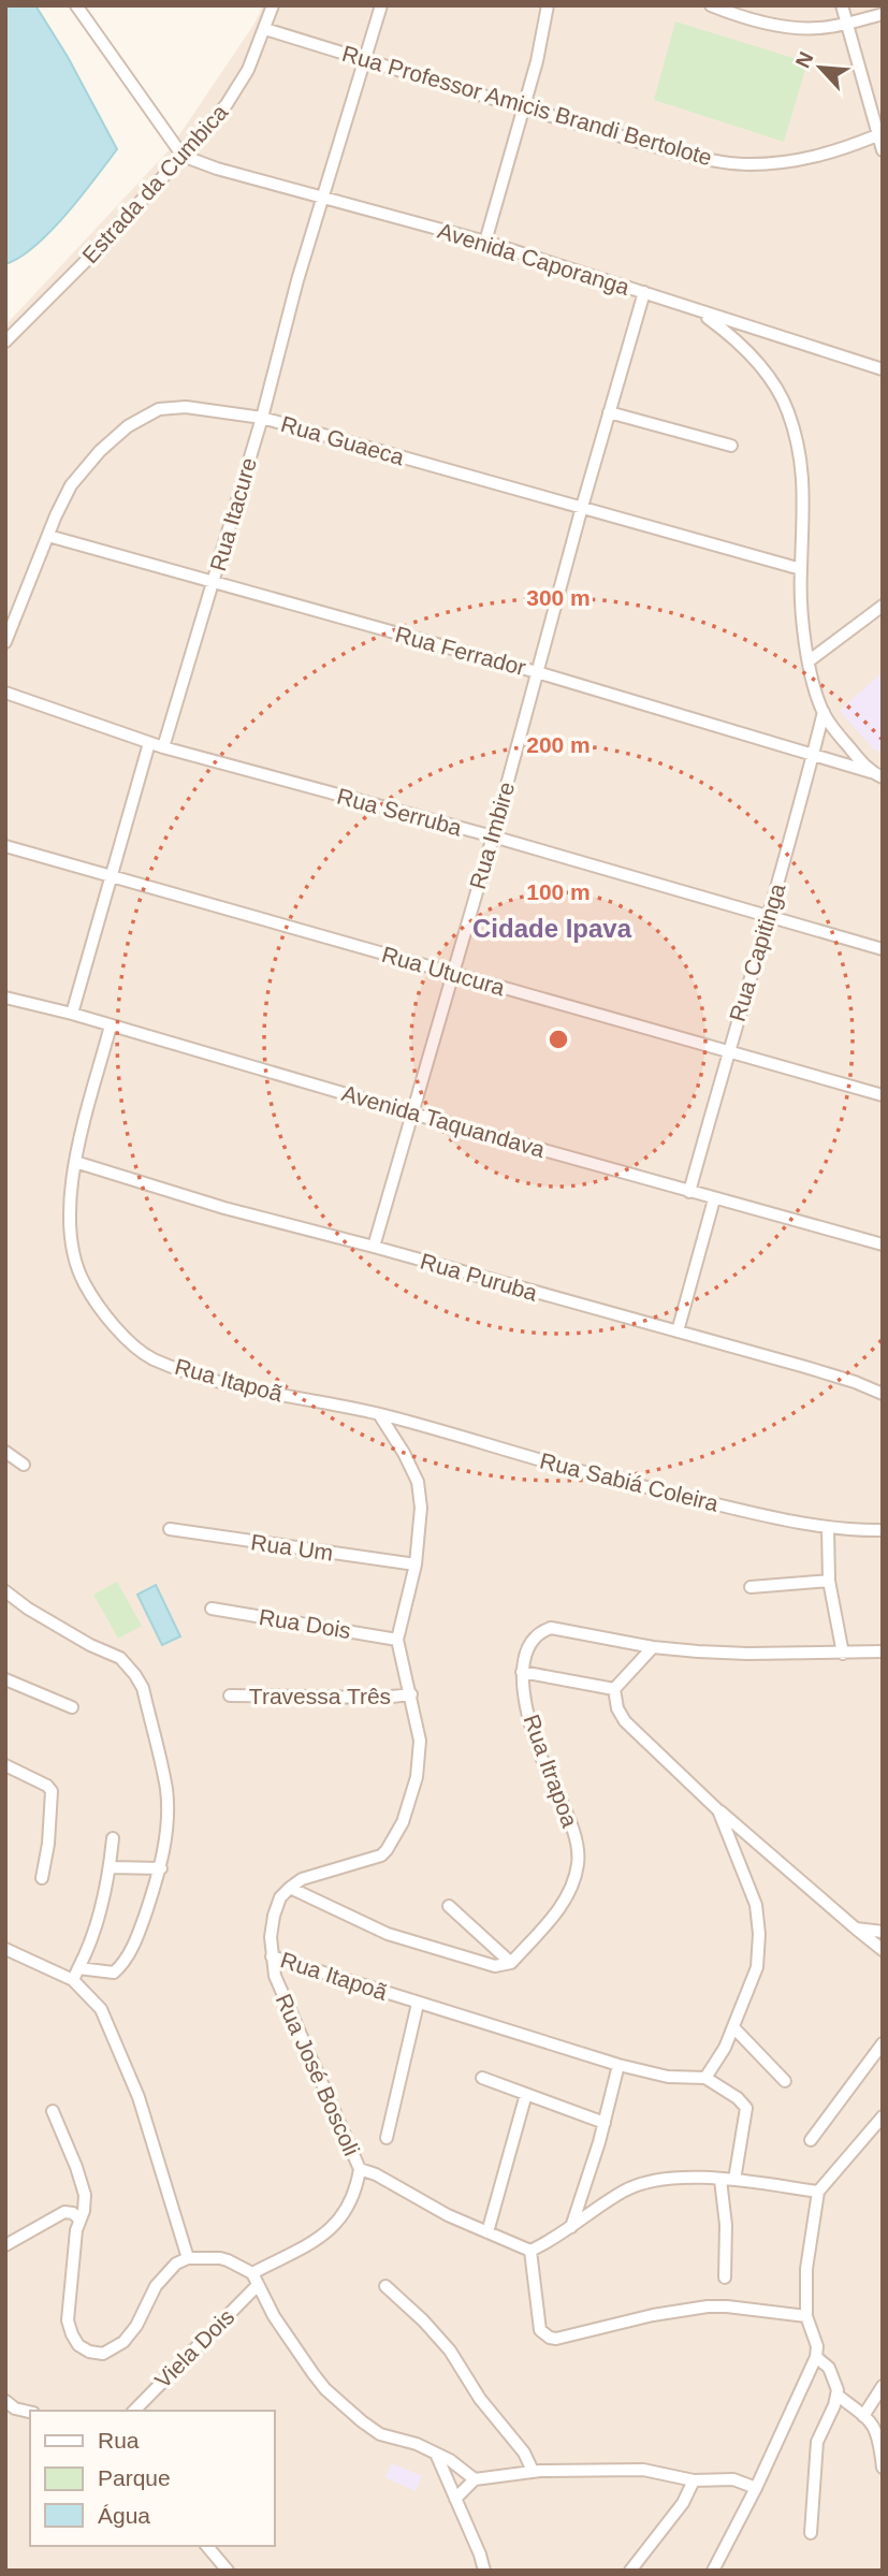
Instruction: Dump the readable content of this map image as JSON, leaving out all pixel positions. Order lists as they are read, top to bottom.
{
  "streets": {
    "street": [
      "Rua Professor Amicis Brandi Bertolote",
      "Estrada da Cumbica",
      "Avenida Caporanga",
      "Rua Guaeca",
      "Rua Itacure",
      "Rua Ferrador",
      "Rua Serruba",
      "Rua Imbire",
      "Rua Capitinga",
      "Rua Utucura",
      "Avenida Taquandava",
      "Rua Puruba",
      "Rua Itapoã",
      "Rua Sabiá Coleira",
      "Rua Um",
      "Rua Dois",
      "Travessa Três",
      "Rua Itrapoa",
      "Rua José Boscoli",
      "Viela Dois"
    ]
  },
  "crossings": [
    ["Rua Professor Amicis Brandi Bertolote", "Estrada da Cumbica"],
    ["Rua Professor Amicis Brandi Bertolote", "Rua Itacure"],
    ["Estrada da Cumbica", "Avenida Caporanga"],
    ["Avenida Caporanga", "Rua Itacure"],
    ["Avenida Caporanga", "Rua Imbire"],
    ["Rua Guaeca", "Rua Itacure"],
    ["Rua Guaeca", "Rua Ferrador"],
    ["Rua Guaeca", "Rua Imbire"],
    ["Rua Itacure", "Rua Ferrador"],
    ["Rua Itacure", "Rua Serruba"],
    ["Rua Ferrador", "Rua Imbire"],
    ["Rua Ferrador", "Rua Capitinga"],
    ["Rua Serruba", "Rua Imbire"],
    ["Rua Serruba", "Rua Capitinga"],
    ["Rua Imbire", "Rua Utucura"],
    ["Rua Imbire", "Avenida Taquandava"],
    ["Rua Imbire", "Rua Puruba"],
    ["Rua Capitinga", "Rua Utucura"],
    ["Rua Capitinga", "Avenida Taquandava"],
    ["Avenida Taquandava", "Rua Itapoã"],
    ["Rua Puruba", "Rua Itapoã"],
    ["Rua Itapoã", "Rua Sabiá Coleira"],
    ["Rua Itapoã", "Rua José Boscoli"]
  ],
  "districts": ["Cidade Ipava"],
  "legend": ["Rua", "Parque", "Água"],
  "north": "top left",
  "rings": ["300 m", "200 m", "100 m"]
}
